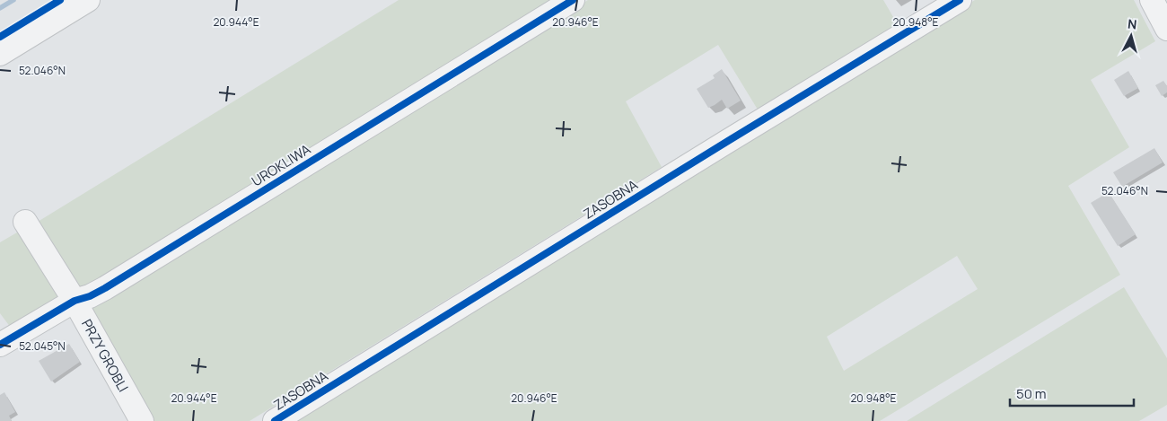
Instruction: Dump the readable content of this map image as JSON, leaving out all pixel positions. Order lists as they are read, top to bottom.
{
  "streets": {
    "street": ["UROKLIWA", "ZASOBNA", "PRZY GROBLI"]
  },
  "crossings": [
    ["UROKLIWA", "PRZY GROBLI"]
  ],
  "scale_bar": "50 m",
  "north": "top",
  "coordinates": [
    "20.944°E",
    "20.946°E",
    "20.948°E",
    "52.046°N",
    "52.045°N"
  ]
}
